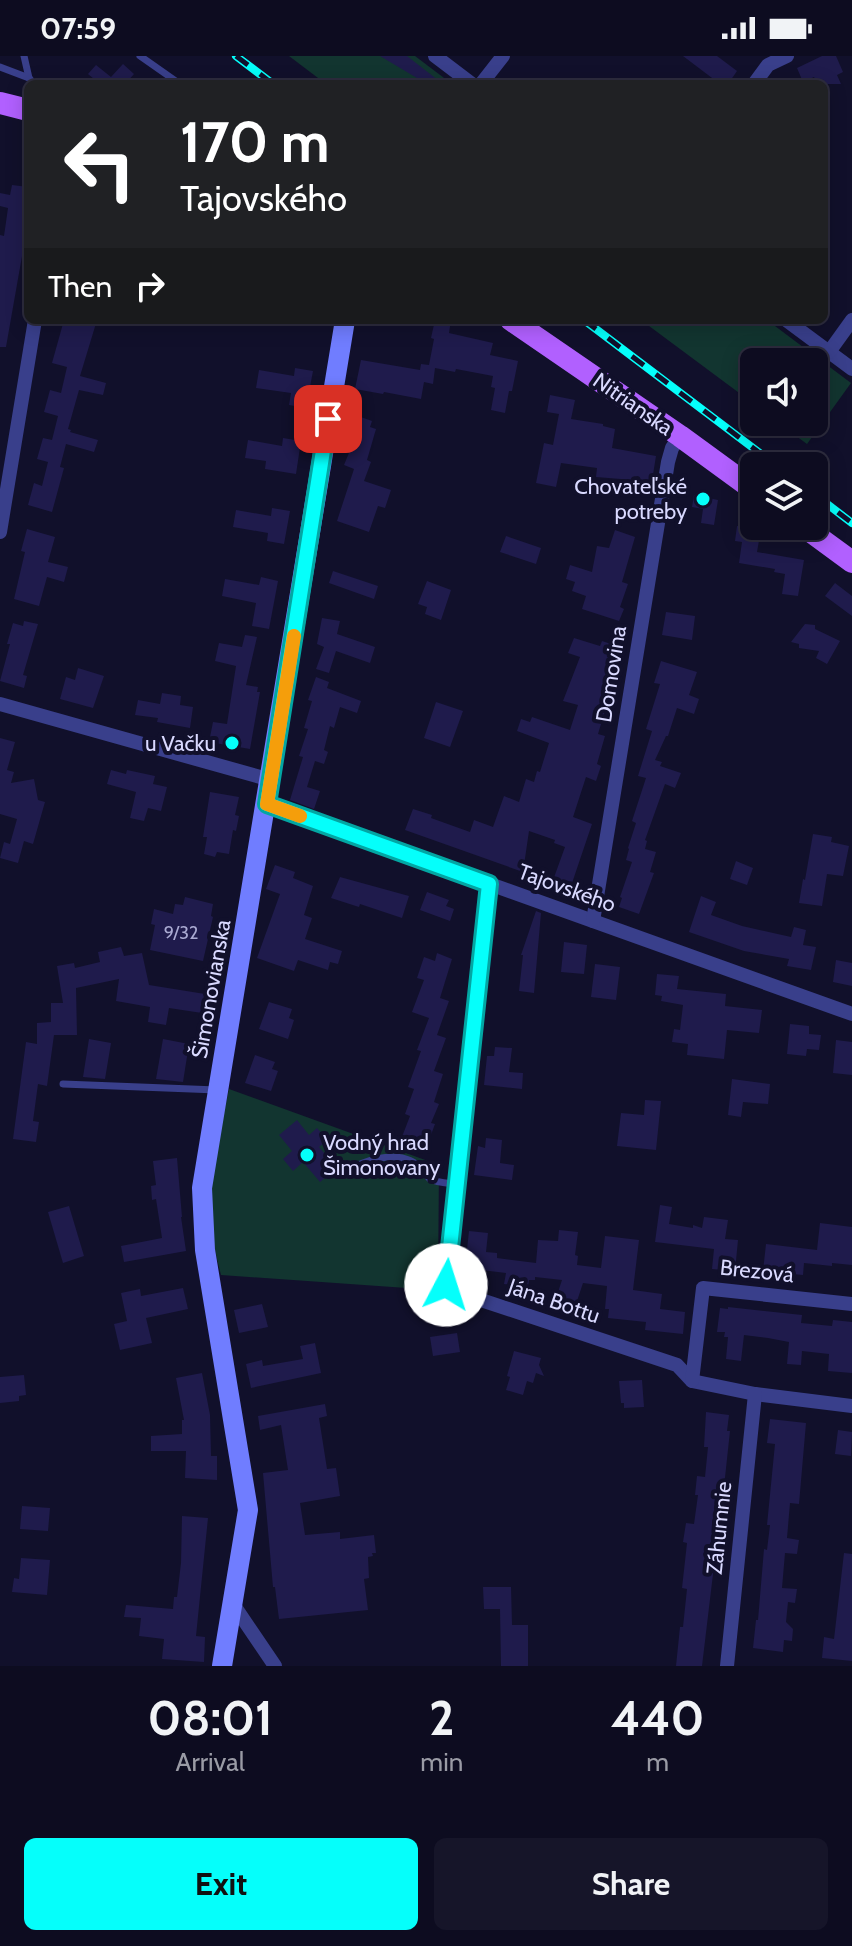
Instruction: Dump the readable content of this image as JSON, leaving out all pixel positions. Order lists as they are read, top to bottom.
{
  "streets": {
    "main road": ["Nitrianska"],
    "street": [
      "Domovina",
      "Tajovského",
      "Šimonovianska",
      "Brezová",
      "Jána Bottu",
      "Záhumnie"
    ]
  },
  "crossings": [
    ["Nitrianska", "Domovina"],
    ["Domovina", "Tajovského"],
    ["Tajovského", "Šimonovianska"],
    ["Tajovského", "Jána Bottu"],
    ["Brezová", "Jána Bottu"],
    ["Jána Bottu", "Záhumnie"]
  ],
  "places": ["Chovateľské potreby", "u Vačku", "Vodný hrad Šimonovany"],
  "house_numbers": ["9/32"],
  "page": {
    "status": "07:59",
    "turn": ["170 m", "Tajovského"],
    "then": "Then",
    "eta": [
      "08:01",
      "Arrival",
      "2",
      "min",
      "440",
      "m"
    ],
    "buttons": ["Exit", "Share"]
  }
}
